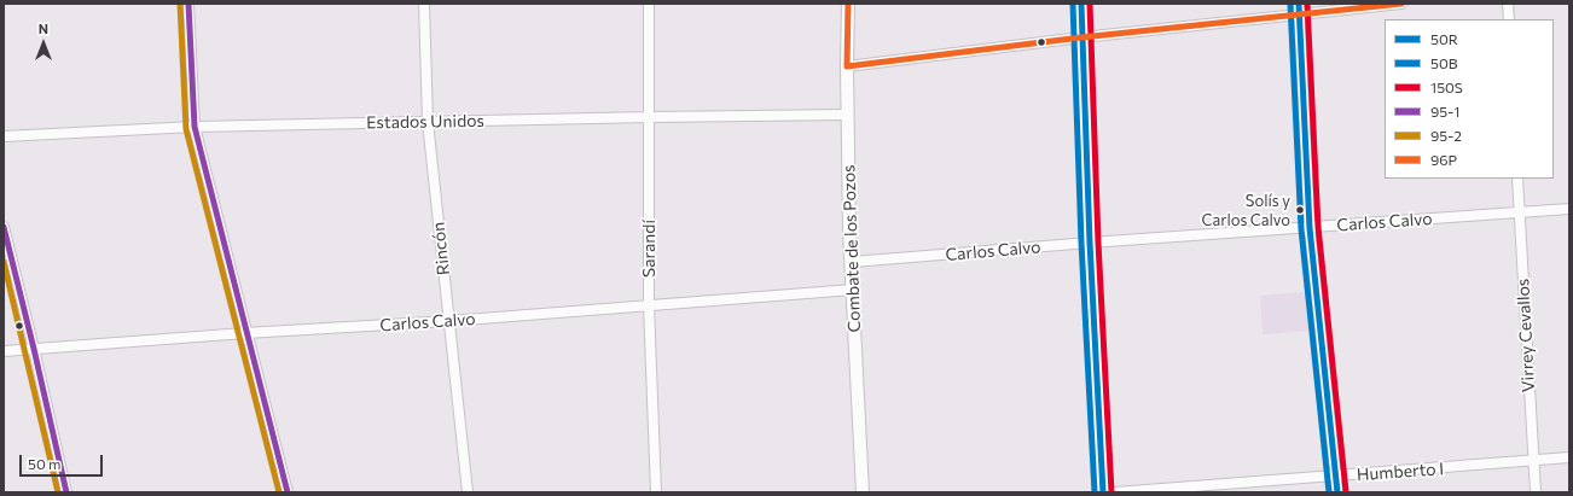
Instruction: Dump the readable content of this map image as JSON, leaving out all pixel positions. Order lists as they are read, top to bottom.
{
  "streets": {
    "street": [
      "Estados Unidos",
      "Carlos Calvo",
      "Rincón",
      "Sarandí",
      "Combate de los Pozos",
      "Virrey Cevallos",
      "Humberto I"
    ]
  },
  "crossings": [
    ["Estados Unidos", "Rincón"],
    ["Estados Unidos", "Sarandí"],
    ["Estados Unidos", "Combate de los Pozos"],
    ["Carlos Calvo", "Rincón"],
    ["Carlos Calvo", "Sarandí"],
    ["Carlos Calvo", "Combate de los Pozos"],
    ["Carlos Calvo", "Virrey Cevallos"],
    ["Virrey Cevallos", "Humberto I"]
  ],
  "places": ["Solís y Carlos Calvo"],
  "lines": [
    "transit line 50R",
    "transit line 50B",
    "transit line 150S",
    "transit line 95-1",
    "transit line 95-2",
    "transit line 96P"
  ],
  "legend": [
    "50R",
    "50B",
    "150S",
    "95-1",
    "95-2",
    "96P"
  ],
  "scale_bar": "50 m",
  "north": "top"
}
